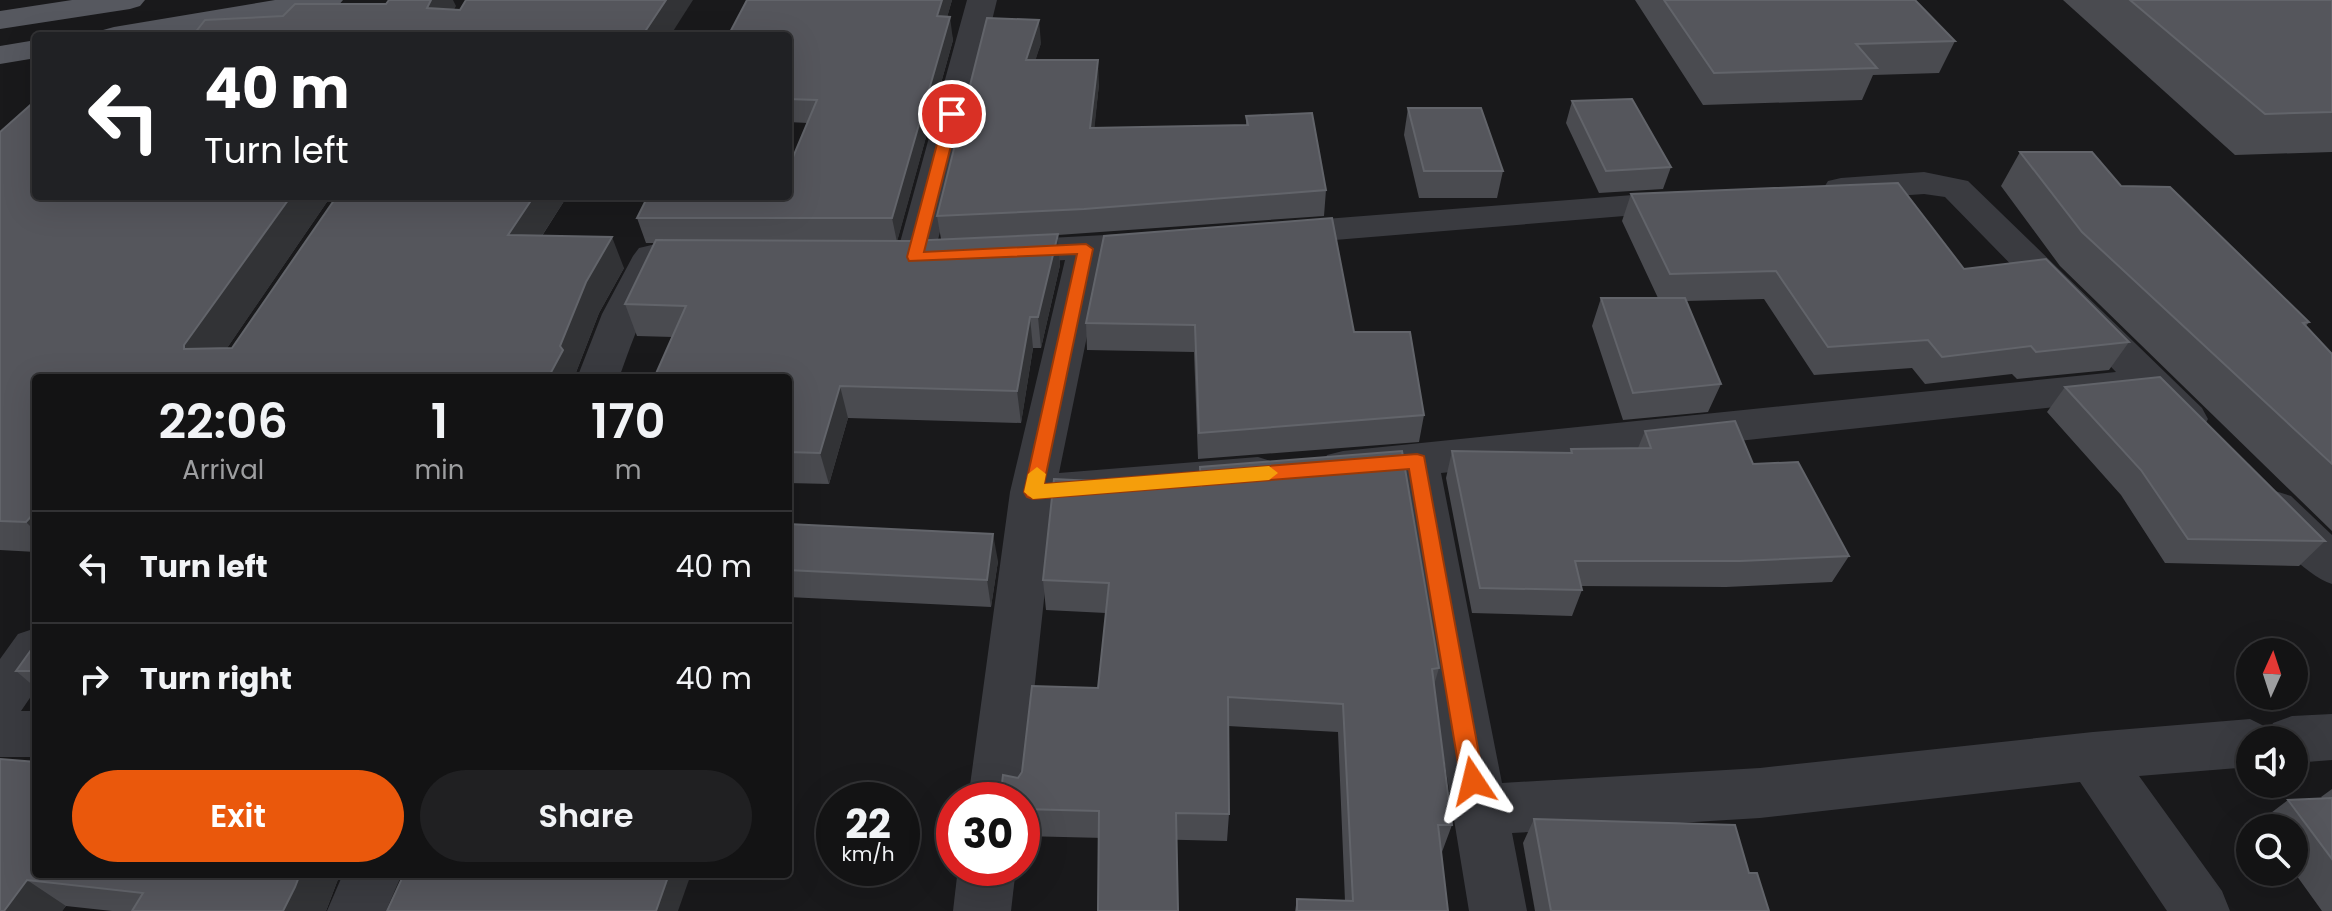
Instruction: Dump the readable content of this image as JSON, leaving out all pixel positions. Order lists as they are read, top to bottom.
{
  "north": "top",
  "page": {
    "turn": ["40 m", "Turn left"],
    "eta": [
      "22:06",
      "Arrival",
      "1",
      "min",
      "170",
      "m"
    ],
    "list": [
      {
        "name": "Turn left",
        "value": "40 m"
      },
      {
        "name": "Turn right",
        "value": "40 m"
      }
    ],
    "buttons": ["Exit", "Share"],
    "speed": "22 km/h",
    "limit": "30"
  }
}
